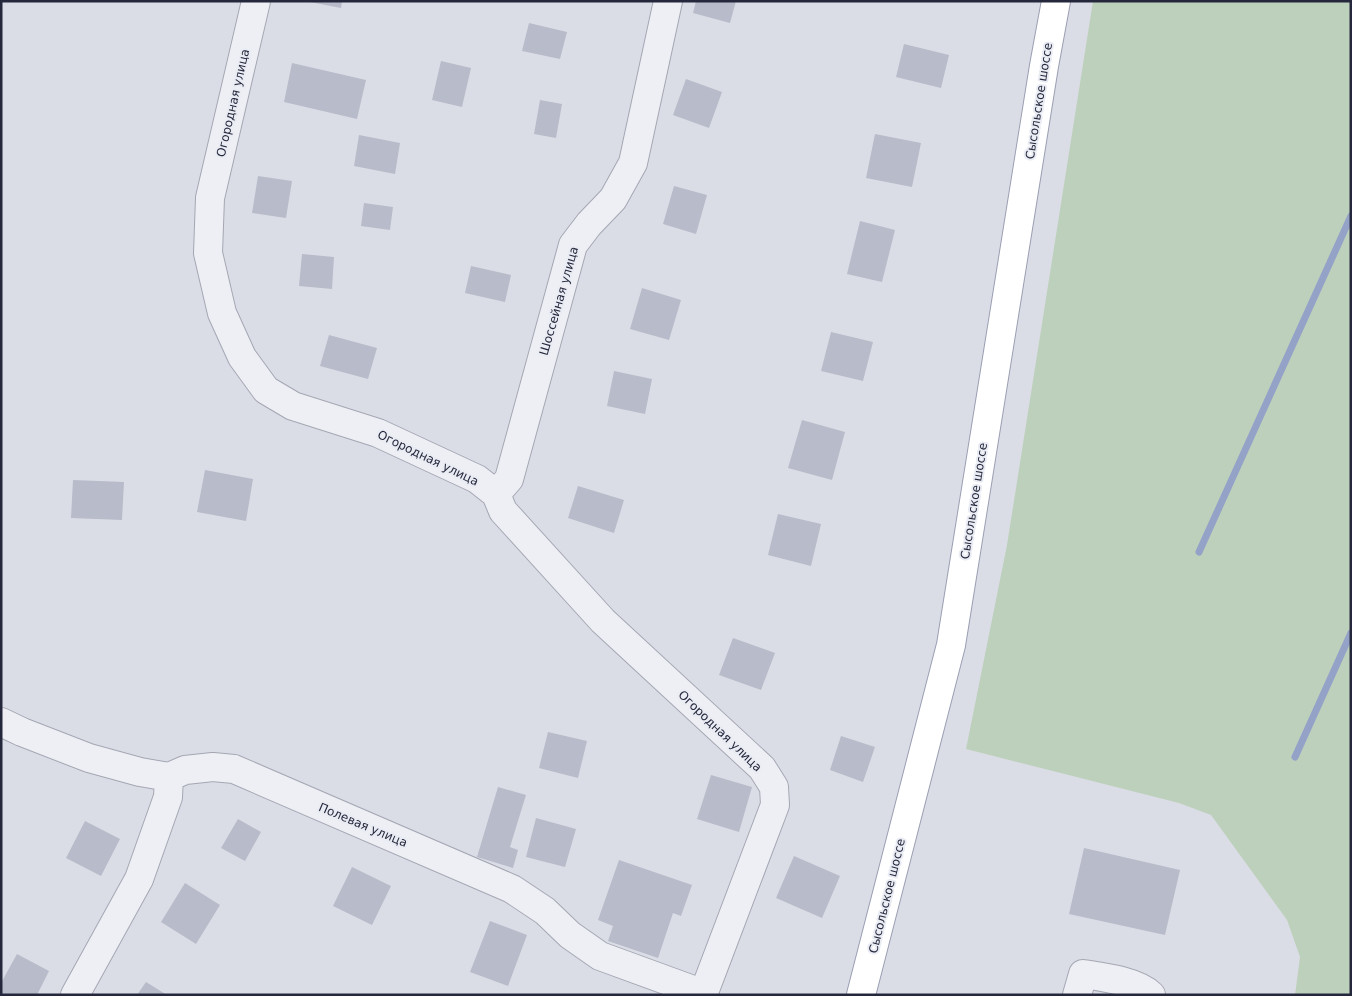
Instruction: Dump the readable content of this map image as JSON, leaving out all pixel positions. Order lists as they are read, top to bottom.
{
  "streets": {
    "main road": ["Сысольское шоссе"],
    "street": ["Огородная улица", "Шоссейная улица", "Полевая улица"]
  },
  "crossings": [
    ["Огородная улица", "Шоссейная улица"],
    ["Огородная улица", "Полевая улица"]
  ]
}
